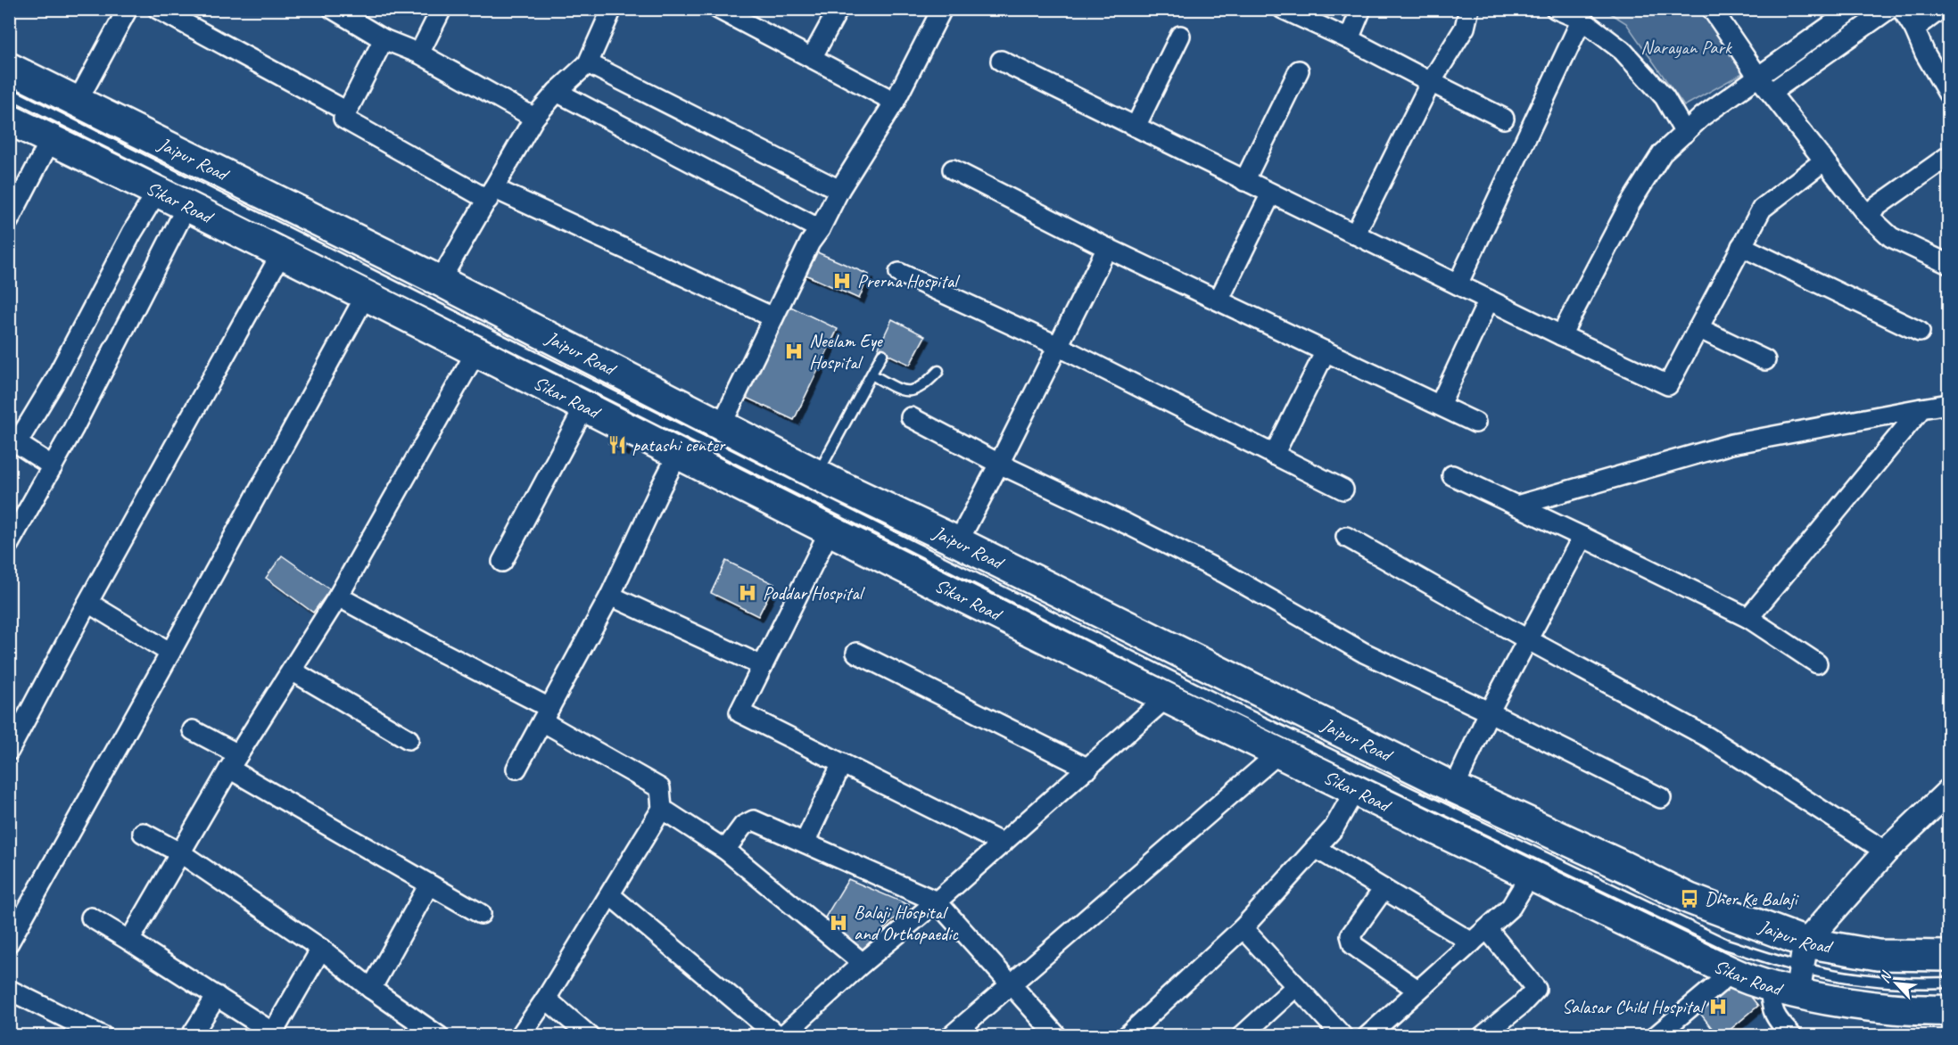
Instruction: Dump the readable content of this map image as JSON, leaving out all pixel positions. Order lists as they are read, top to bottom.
{
  "streets": {
    "main road": ["Jaipur Road", "Sikar Road"]
  },
  "crossings": [
    ["Jaipur Road", "Sikar Road"]
  ],
  "parks": ["Narayan Park"],
  "places": {
    "hospital": [
      "Prerna Hospital",
      "Neelam Eye Hospital",
      "Poddar Hospital",
      "Balaji Hospital and Orthopaedic",
      "Salasar Child Hospital"
    ],
    "restaurant": ["patashi center"],
    "bus stop": ["Dher Ke Balaji"]
  },
  "north": "top left"
}
